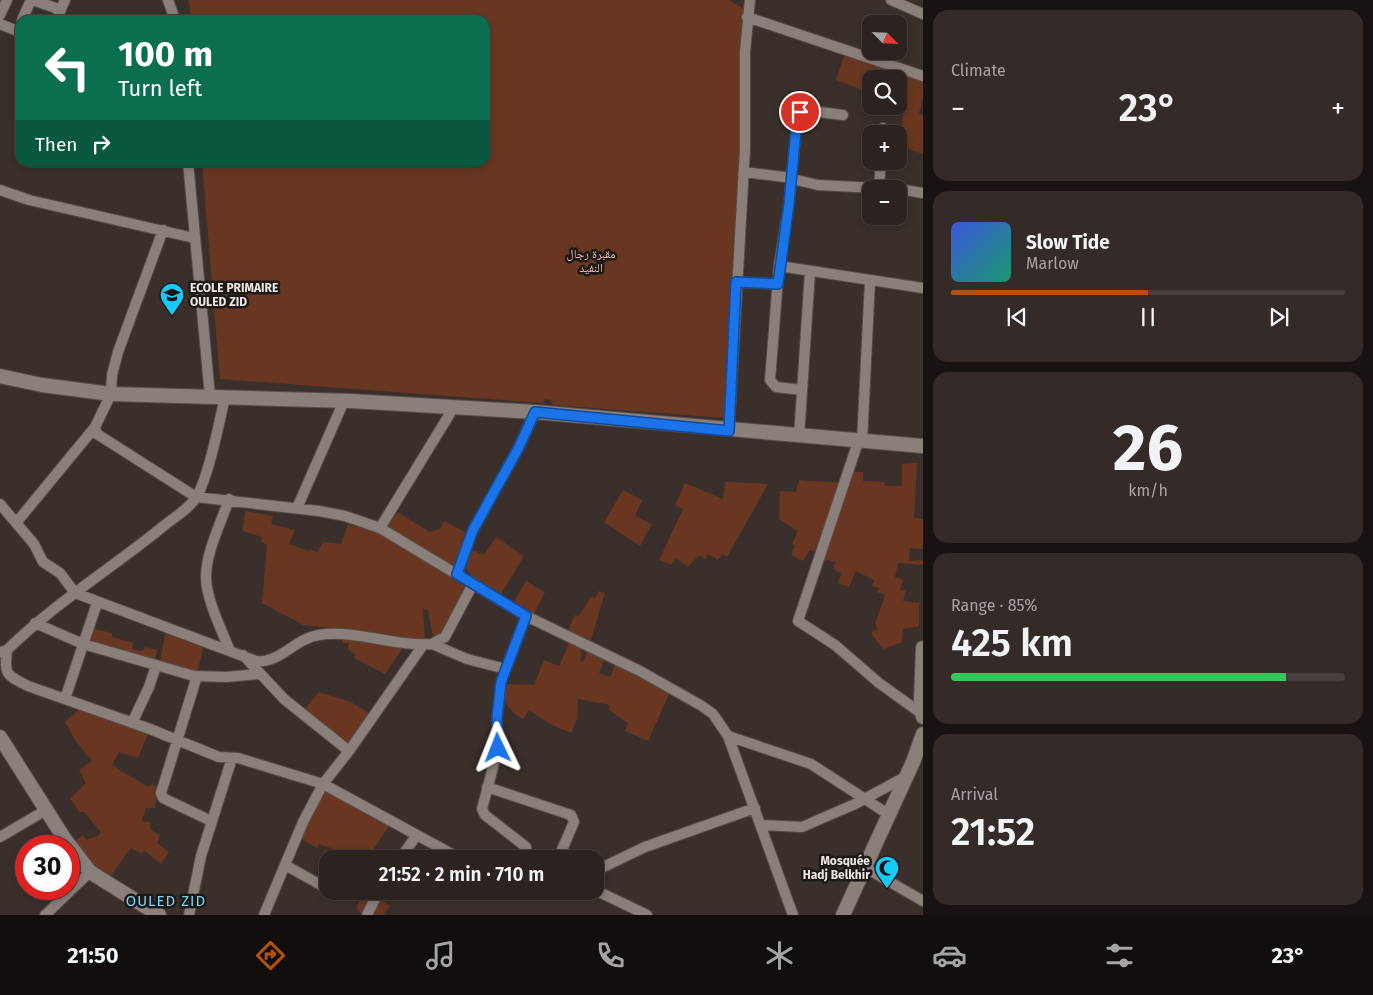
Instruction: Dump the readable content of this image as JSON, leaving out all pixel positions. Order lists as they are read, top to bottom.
{
  "districts": ["OULED ZID"],
  "parks": ["مقبرة رجال النفيد"],
  "places": {
    "school or university": ["ECOLE PRIMAIRE OULED ZID"],
    "mosque": ["Mosquée Hadj Belkhir"]
  },
  "north": "bottom right",
  "page": {
    "tile": [
      "Climate",
      ["26", "km/h"],
      ["Range · 85%", "425 km"],
      ["Arrival", "21:52"]
    ],
    "map_buttons": ["+", "−"],
    "turn": ["100 m", "Turn left"],
    "heat": ["−", "23°", "+"],
    "then": "Then",
    "song": ["Slow Tide", "Marlow"],
    "limit": "30",
    "trip": "21:52 · 2 min · 710 m",
    "tabs": ["21:50", "23°"]
  }
}
